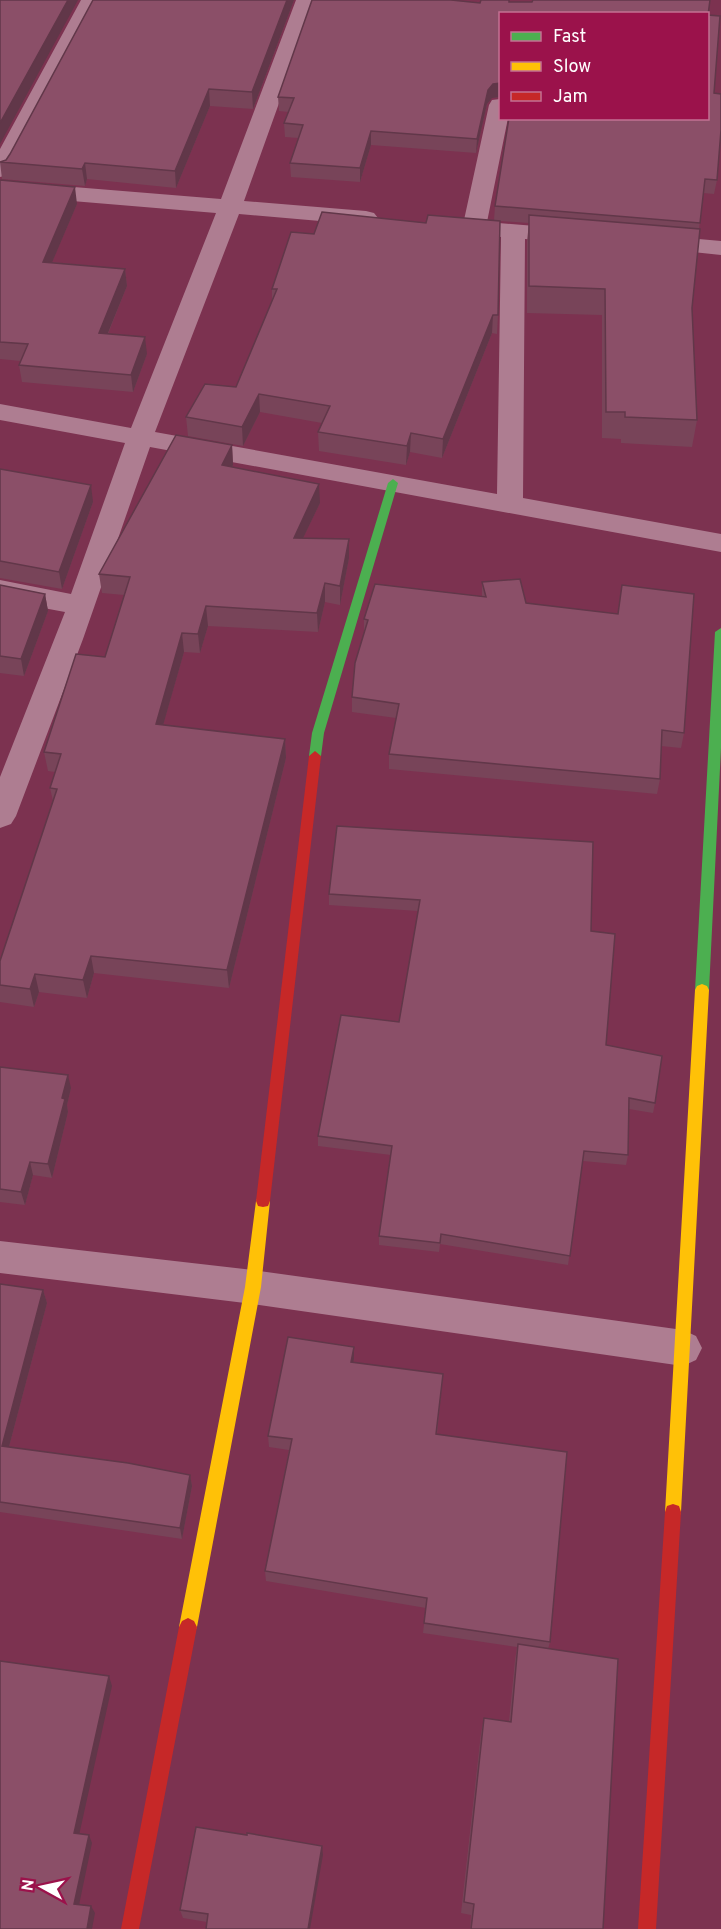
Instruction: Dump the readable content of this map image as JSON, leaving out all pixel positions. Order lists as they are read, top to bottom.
{
  "legend": ["Fast", "Slow", "Jam"],
  "north": "left"
}
